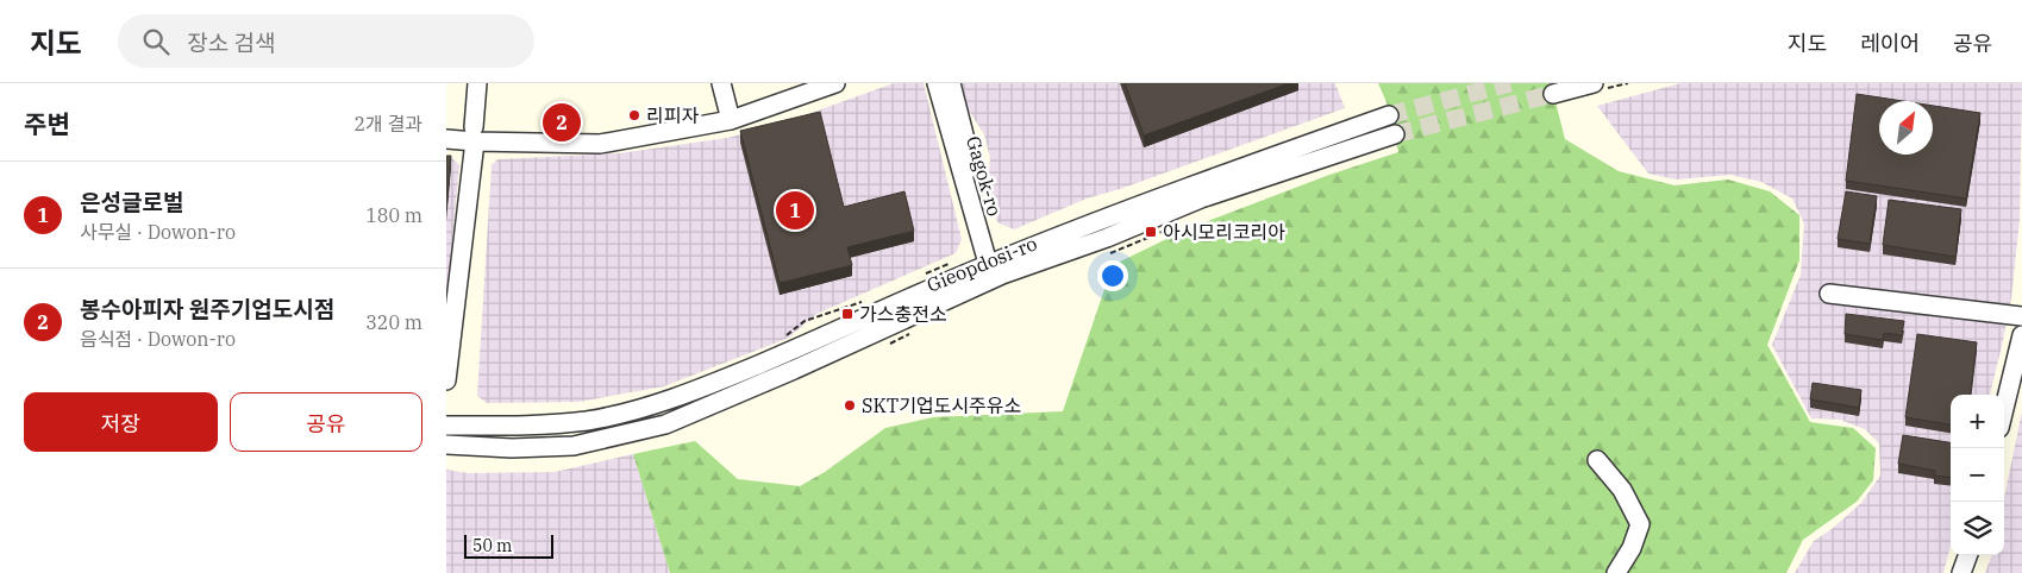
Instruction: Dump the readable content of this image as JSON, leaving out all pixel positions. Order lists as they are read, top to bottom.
{
  "streets": {
    "street": ["Gagok-ro", "Gieopdosi-ro"]
  },
  "crossings": [
    ["Gagok-ro", "Gieopdosi-ro"]
  ],
  "places": {
    "other": ["리피자", "SKT기업도시주유소"],
    "transit": ["아시모리코리아", "가스충전소"]
  },
  "scale_bar": "50 m",
  "north": "top right",
  "page": {
    "header": "지도",
    "search": "장소 검색",
    "nav": ["지도", "레이어", "공유"],
    "heading": ["주변", "2개 결과"],
    "pins": ["2", "1"],
    "list": [
      {
        "mark": "1",
        "name": "은성글로벌",
        "note": "사무실 · Dowon-ro",
        "value": "180 m"
      },
      {
        "mark": "2",
        "name": "봉수아피자 원주기업도시점",
        "note": "음식점 · Dowon-ro",
        "value": "320 m"
      }
    ],
    "buttons": ["저장", "공유"],
    "map_buttons": ["+", "−"],
    "scale": "50 m"
  }
}
